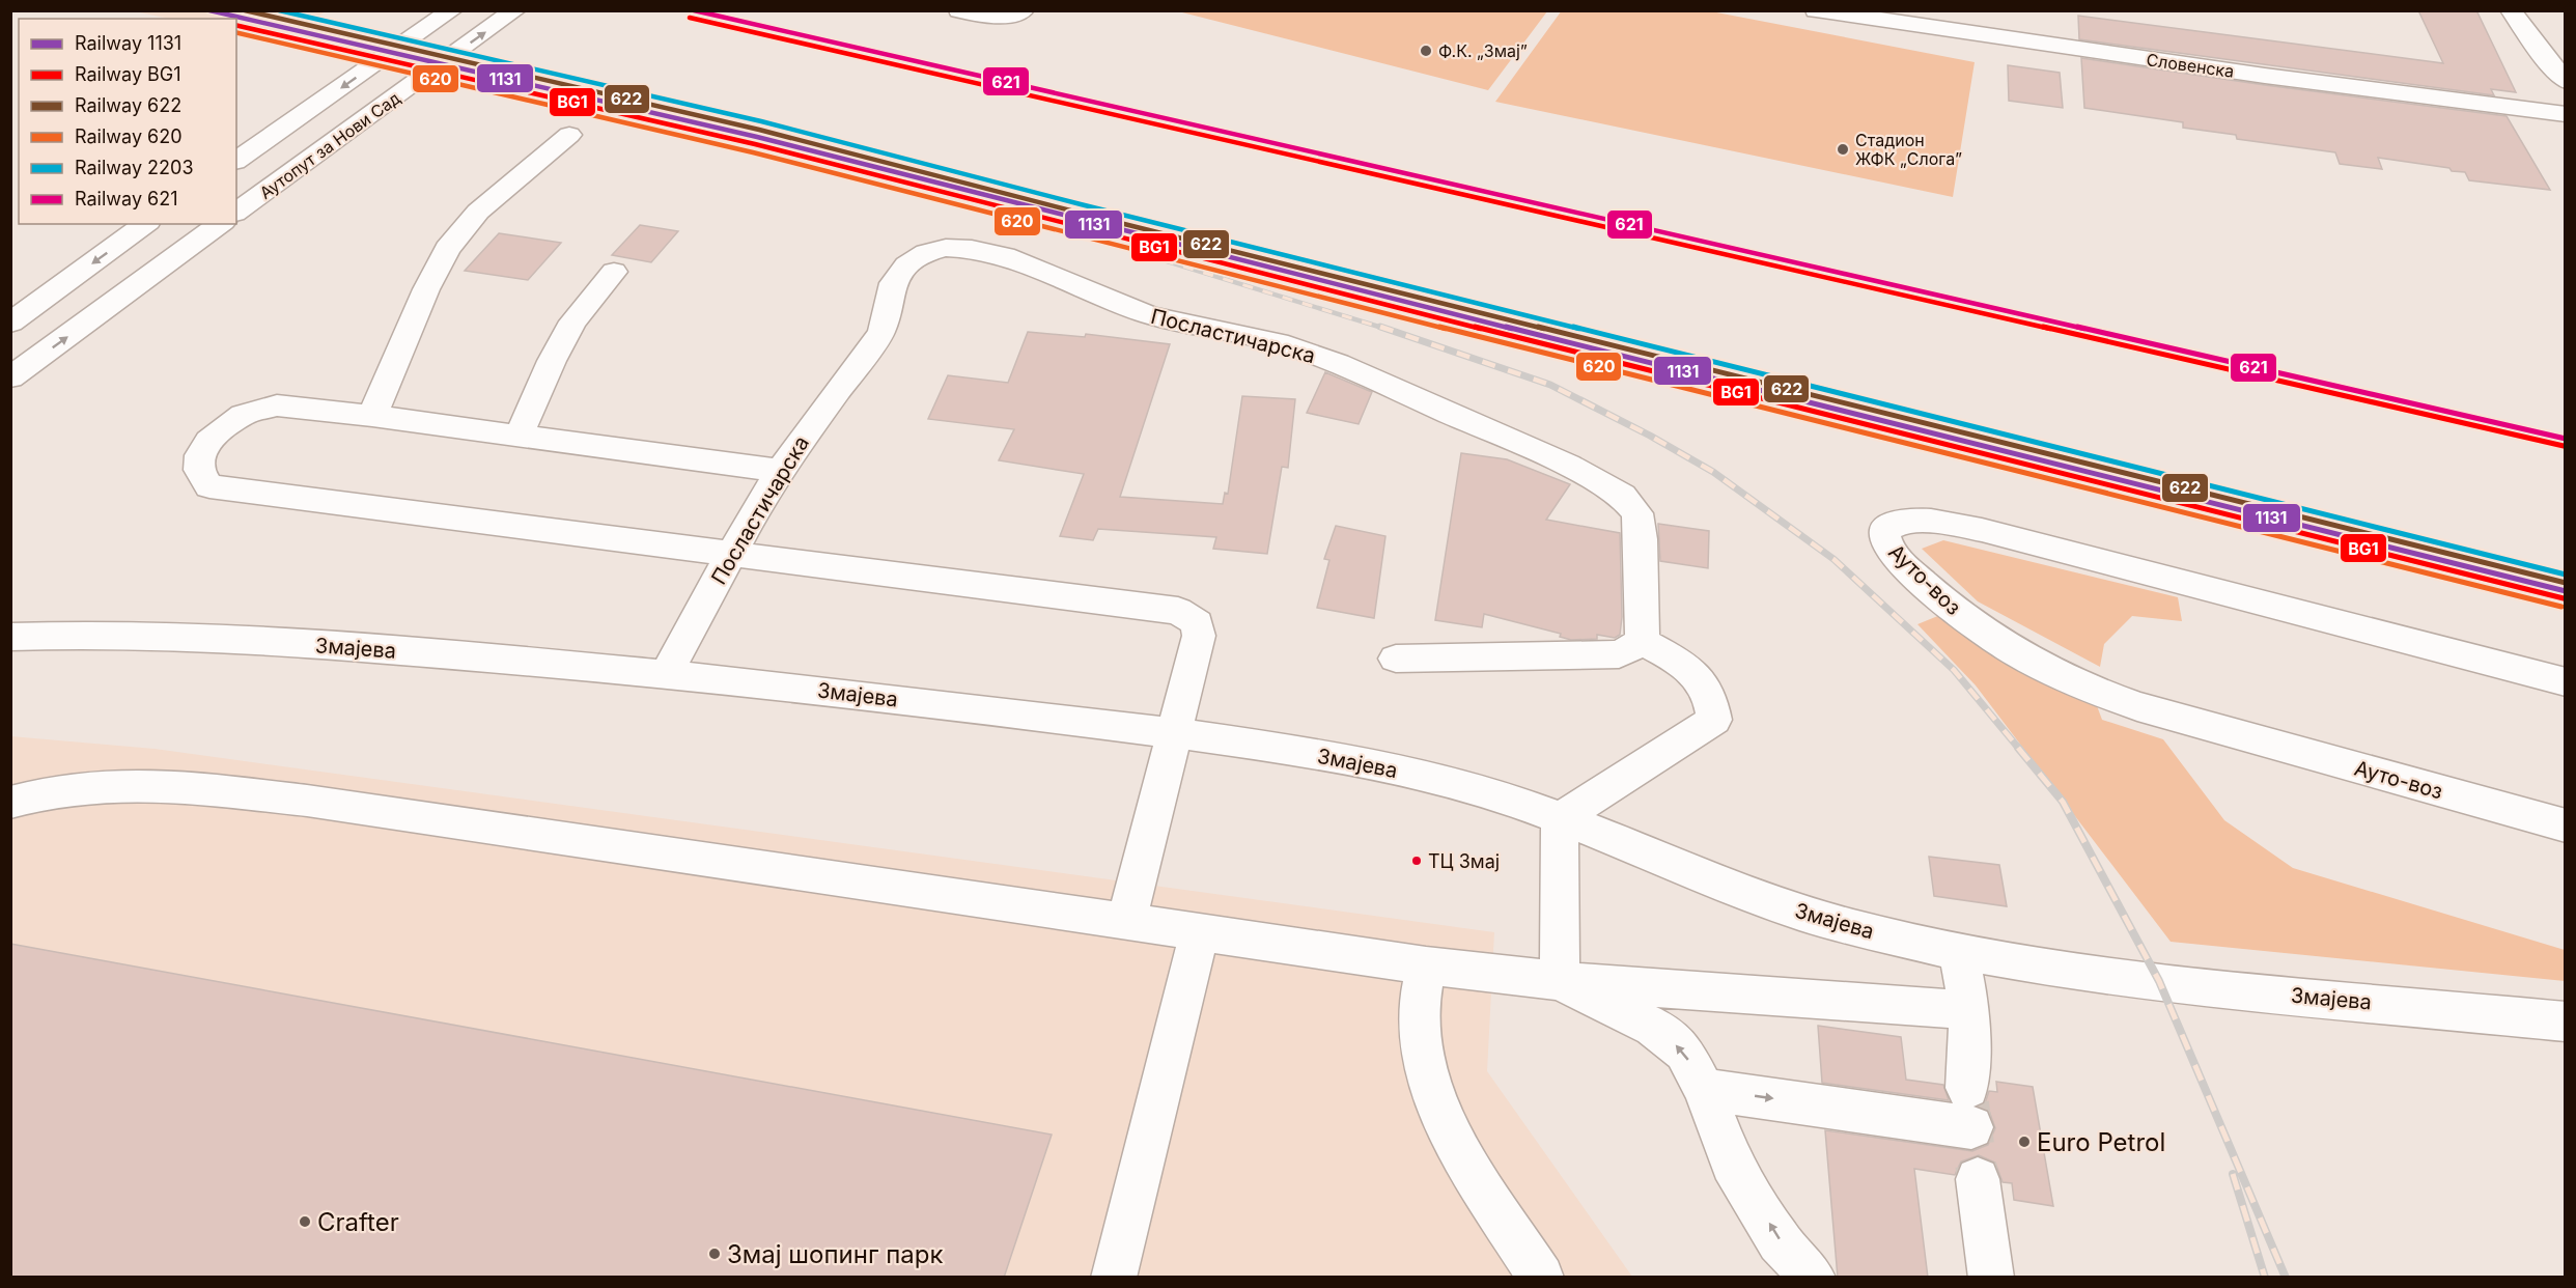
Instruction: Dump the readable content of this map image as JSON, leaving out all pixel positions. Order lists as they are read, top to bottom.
{
  "streets": {
    "street": [
      "Словенска",
      "Аутопут за Нови Сад",
      "Посластичарска",
      "Ауто-воз",
      "Змајева"
    ]
  },
  "crossings": [
    ["Посластичарска", "Змајева"]
  ],
  "places": [
    "Ф.К. „Змај”",
    "Стадион ЖФК „Слога”",
    "ТЦ Змај",
    "Euro Petrol",
    "Crafter",
    "Змај шопинг парк"
  ],
  "lines": [
    "rail line 1131",
    "rail line 622",
    "rail line 2203",
    "rail line 621",
    "rail line BG1",
    "rail line 620"
  ],
  "legend": [
    "Railway 1131",
    "Railway BG1",
    "Railway 622",
    "Railway 620",
    "Railway 2203",
    "Railway 621"
  ]
}
